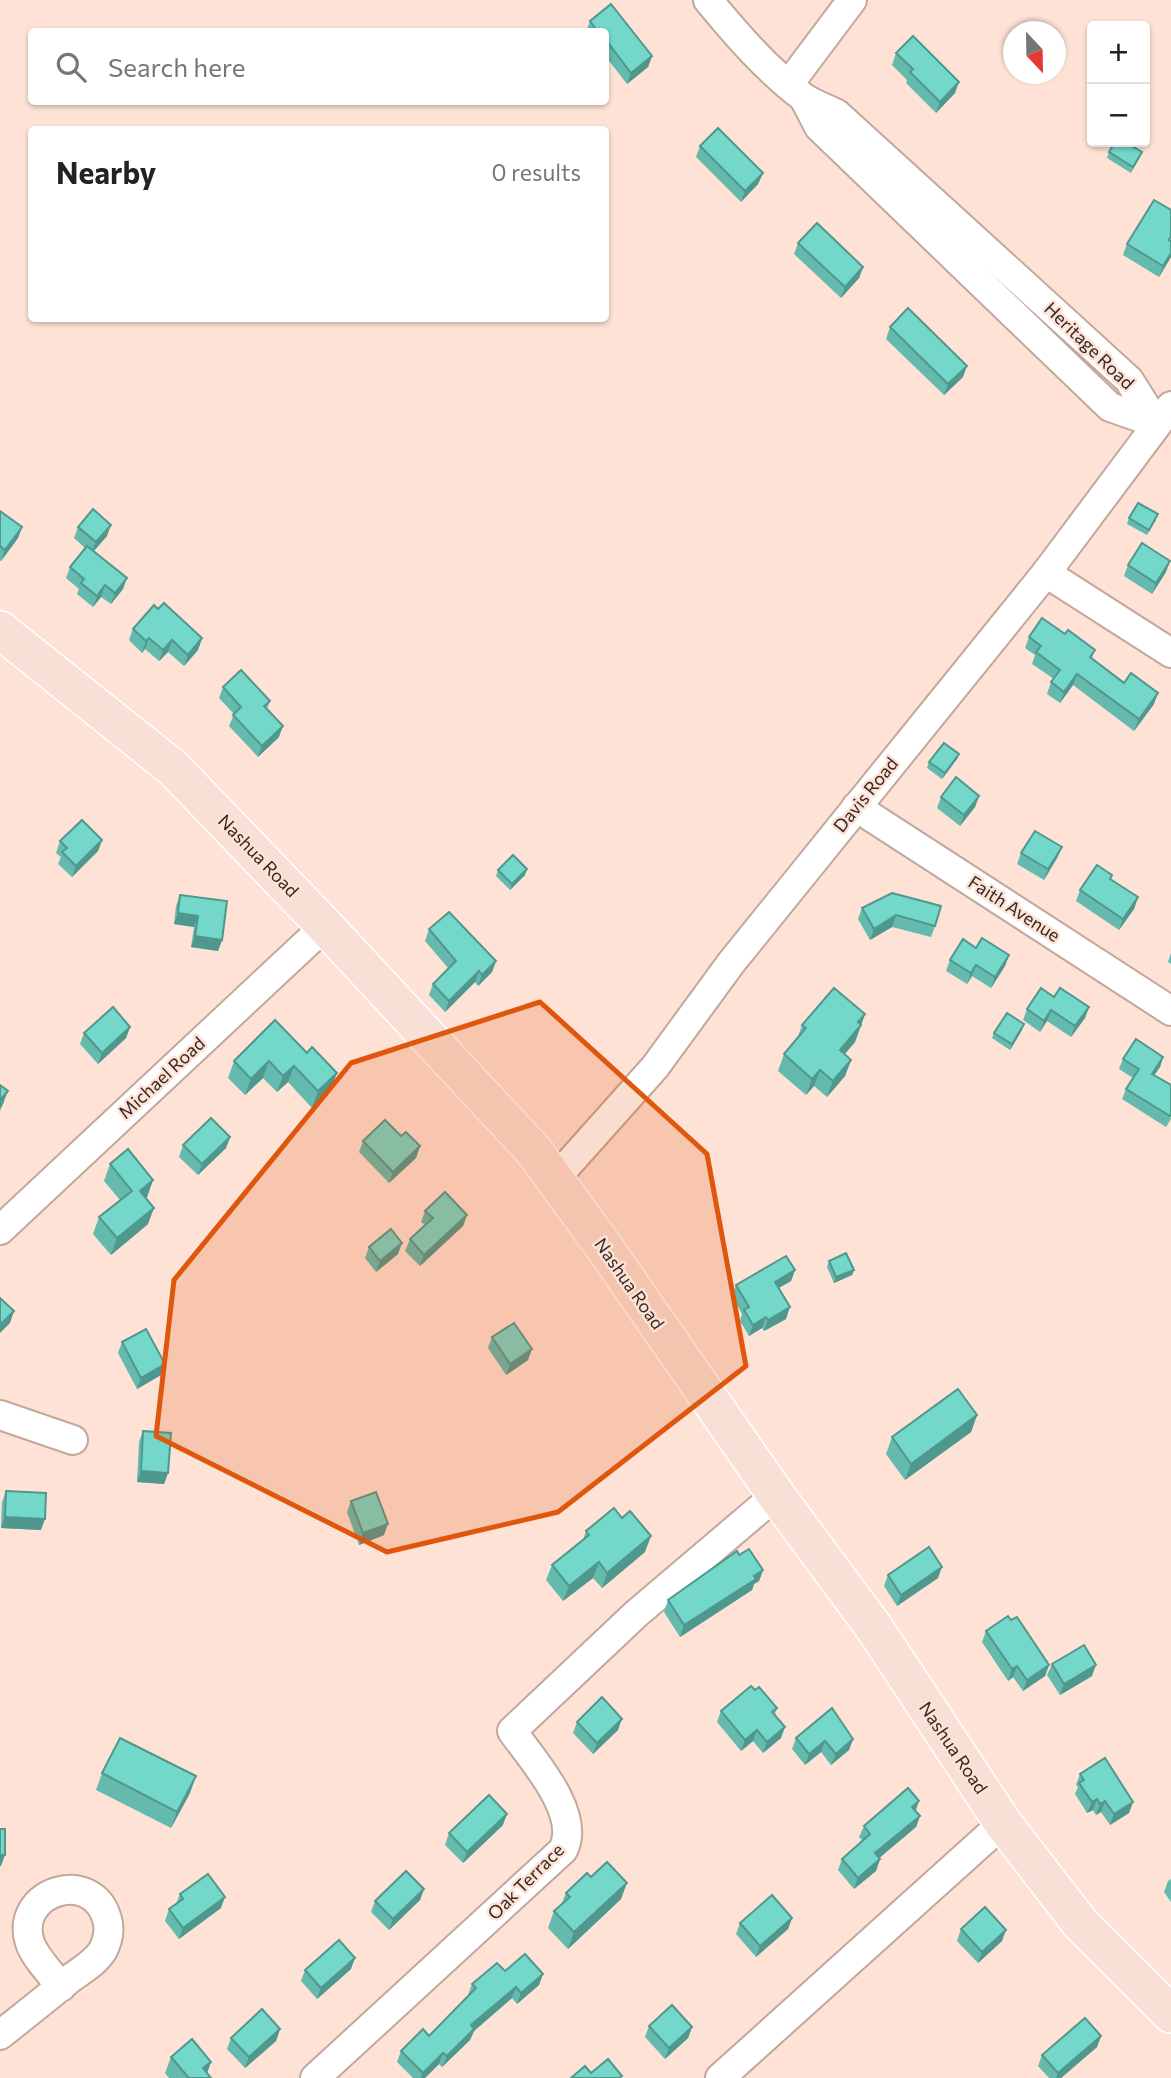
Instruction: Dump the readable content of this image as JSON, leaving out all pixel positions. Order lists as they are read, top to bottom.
{
  "streets": {
    "main road": ["Nashua Road"],
    "street": [
      "Heritage Road",
      "Davis Road",
      "Faith Avenue",
      "Michael Road",
      "Oak Terrace"
    ]
  },
  "crossings": [
    ["Heritage Road", "Davis Road"],
    ["Davis Road", "Nashua Road"],
    ["Davis Road", "Faith Avenue"],
    ["Nashua Road", "Michael Road"],
    ["Nashua Road", "Oak Terrace"]
  ],
  "north": "bottom",
  "page": {
    "map_buttons": ["+", "−"],
    "search": "Search here",
    "heading": ["Nearby", "0 results"]
  }
}
